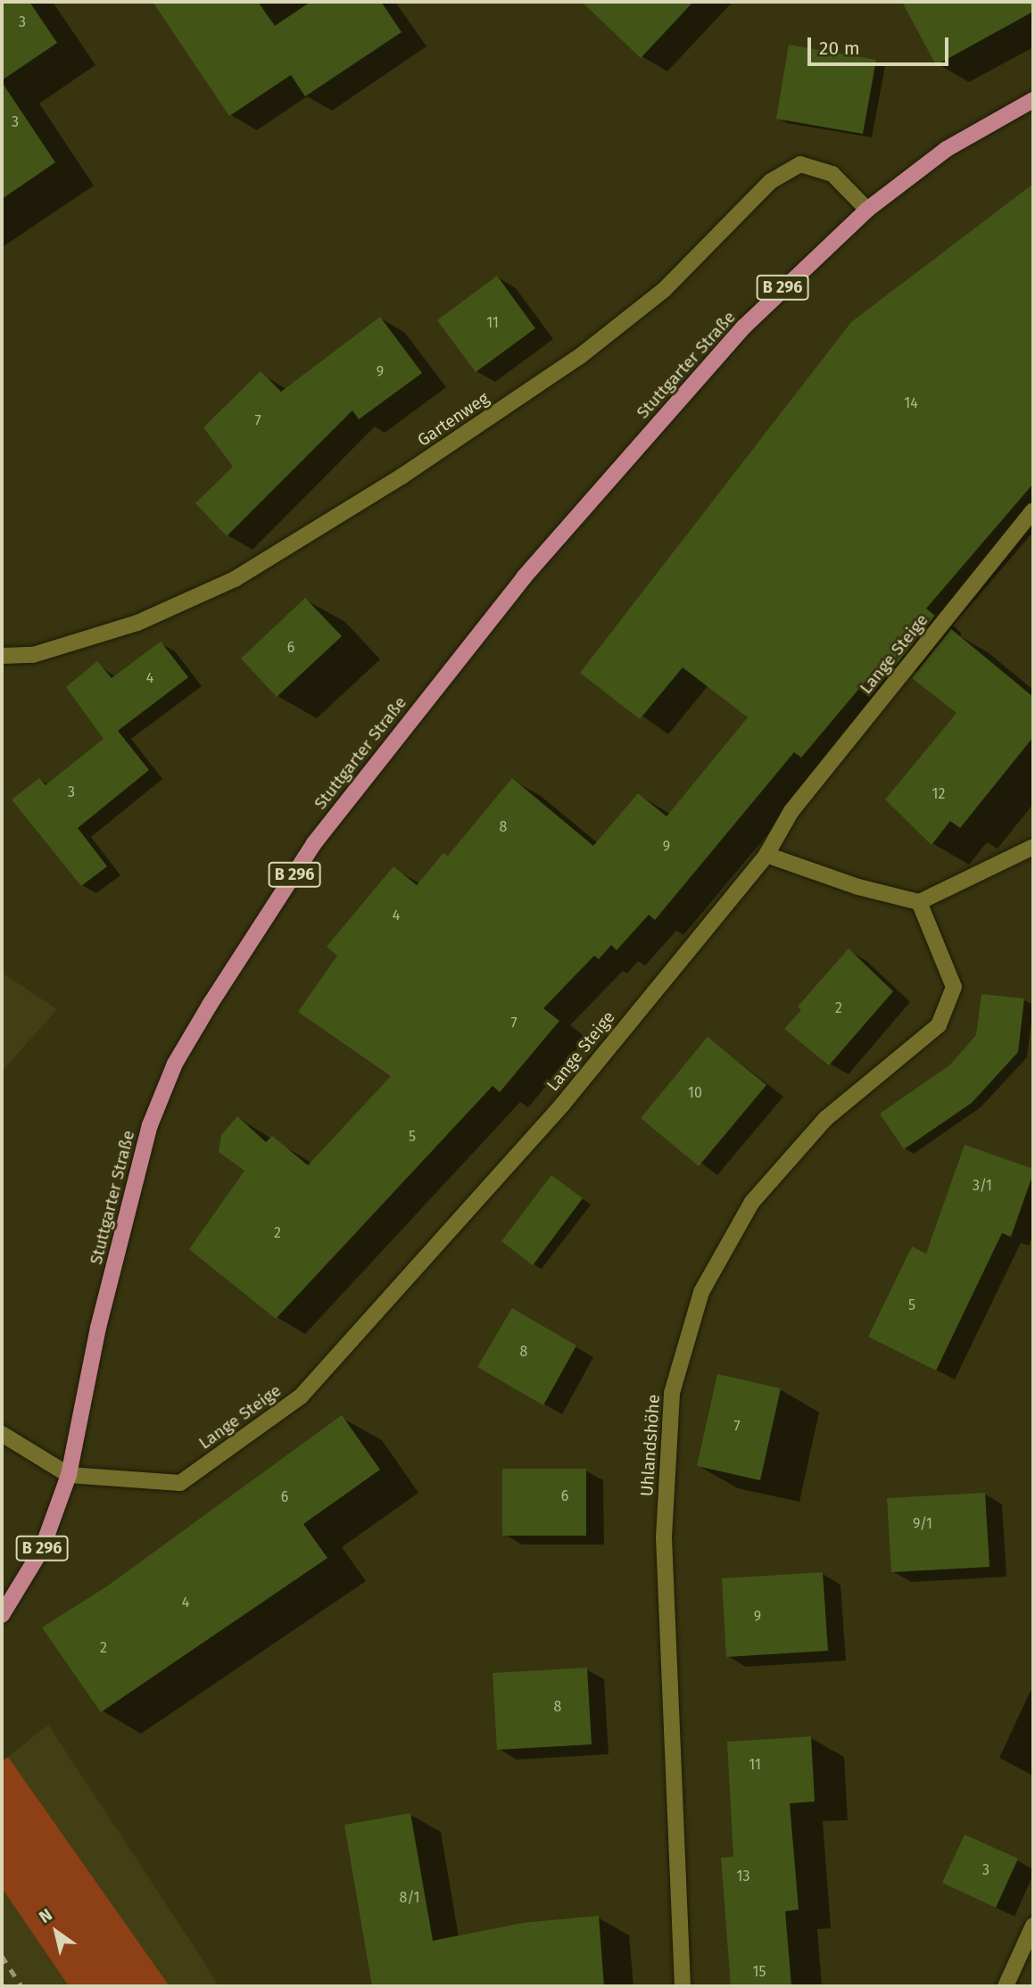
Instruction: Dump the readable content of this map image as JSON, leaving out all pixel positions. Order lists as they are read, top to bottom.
{
  "streets": {
    "main road": ["B 296", "Stuttgarter Straße"],
    "street": ["Gartenweg", "Lange Steige", "Uhlandshöhe"]
  },
  "crossings": [
    ["Stuttgarter Straße", "Gartenweg"],
    ["Stuttgarter Straße", "Lange Steige"]
  ],
  "house_numbers": [
    "3",
    "3",
    "11",
    "9",
    "14",
    "7",
    "6",
    "4",
    "3",
    "12",
    "8",
    "9",
    "4",
    "2",
    "7",
    "10",
    "5",
    "3/1",
    "2",
    "5",
    "8",
    "7",
    "6",
    "6",
    "9/1",
    "4",
    "9",
    "2",
    "8",
    "11",
    "3",
    "13",
    "8/1",
    "15"
  ],
  "scale_bar": "20 m",
  "north": "top left"
}
